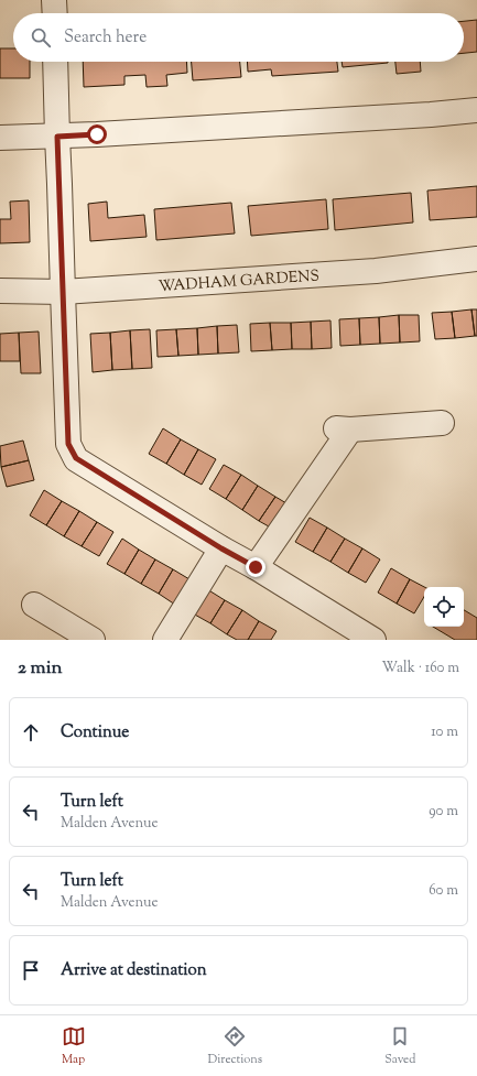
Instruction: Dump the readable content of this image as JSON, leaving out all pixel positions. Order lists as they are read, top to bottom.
{
  "streets": {
    "street": ["WADHAM GARDENS"]
  },
  "page": {
    "search": "Search here",
    "heading": ["2 min", "Walk · 160 m"],
    "list": [
      ["Continue", "10 m"],
      ["Turn left", "Malden Avenue", "90 m"],
      ["Turn left", "Malden Avenue", "60 m"],
      "Arrive at destination"
    ],
    "nav": ["Map", "Directions", "Saved"]
  }
}
